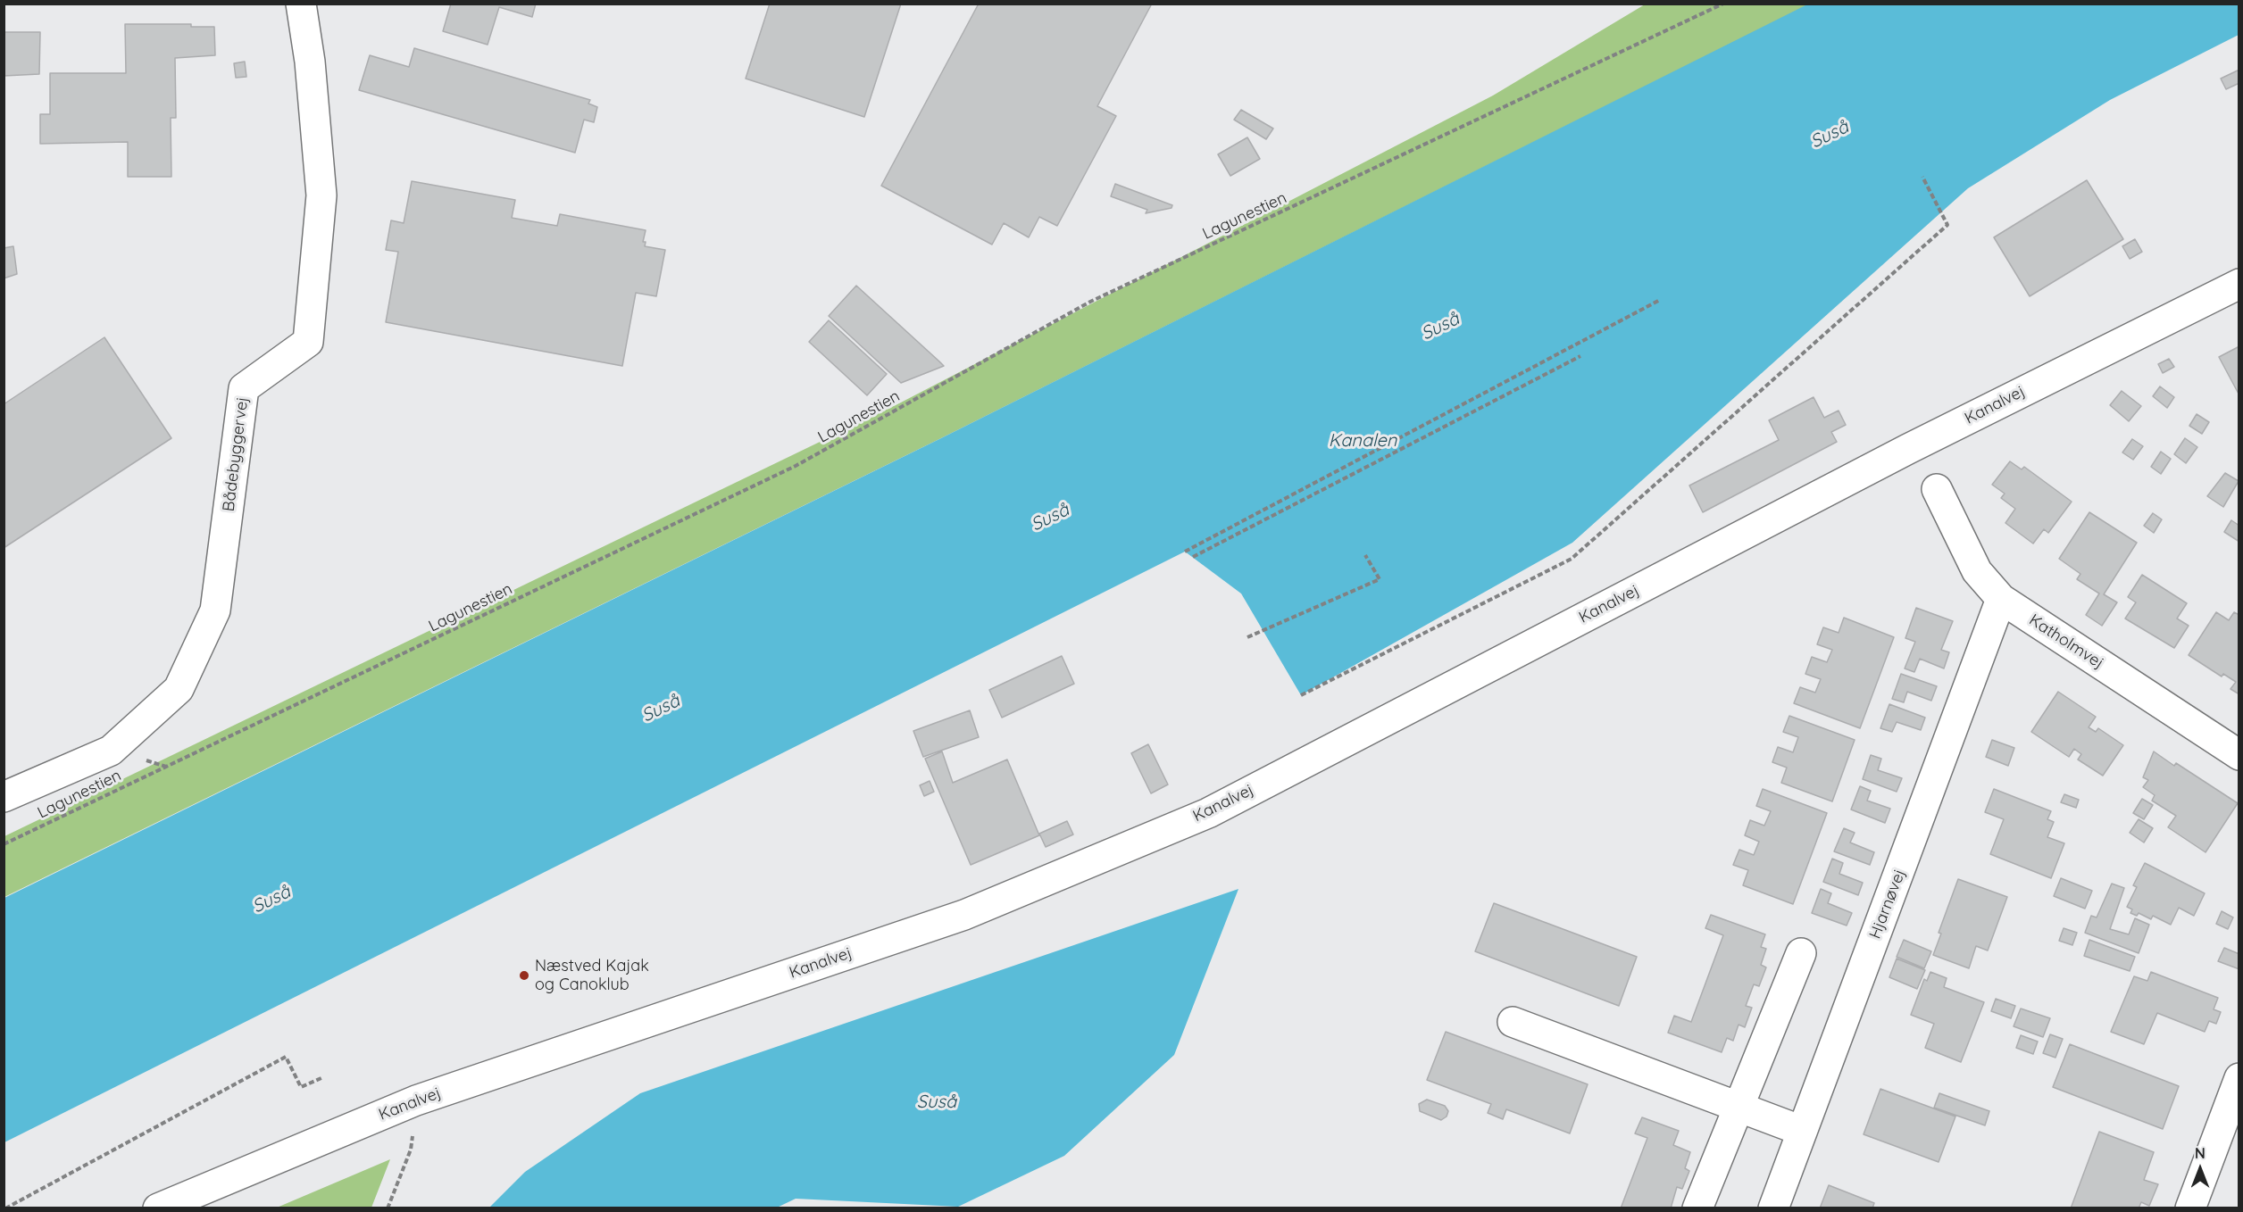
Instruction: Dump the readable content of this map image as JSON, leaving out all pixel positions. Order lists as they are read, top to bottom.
{
  "streets": {
    "street": [
      "Kanalvej",
      "Bådebyggervej",
      "Katholmvej",
      "Hjarnøvej"
    ],
    "path": ["Lagunestien"]
  },
  "crossings": [
    ["Katholmvej", "Hjarnøvej"]
  ],
  "water": ["Suså", "Kanalen"],
  "places": ["Næstved Kajak og Canoklub"],
  "north": "top"
}
